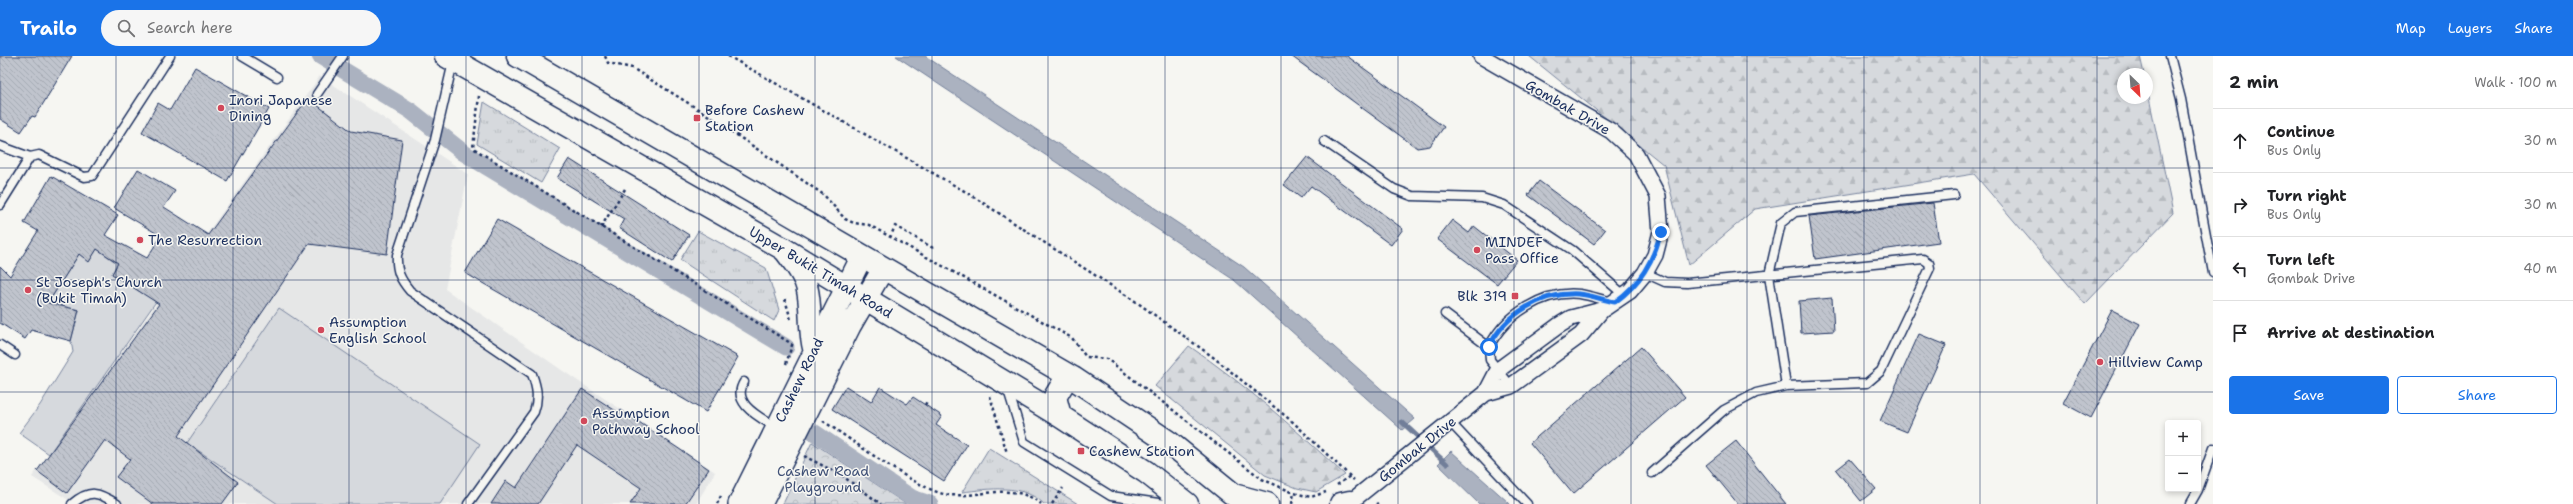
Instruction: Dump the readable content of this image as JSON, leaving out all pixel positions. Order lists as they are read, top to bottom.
{
  "streets": {
    "highway": ["Upper Bukit Timah Road"],
    "street": ["Gombak Drive", "Cashew Road"]
  },
  "crossings": [
    ["Upper Bukit Timah Road", "Cashew Road"]
  ],
  "parks": ["Cashew Road Playground"],
  "places": {
    "other": [
      "Inori Japanese Dining",
      "The Resurrection",
      "MINDEF Pass Office",
      "St Joseph's Church (Bukit Timah)",
      "Assumption English School",
      "Hillview Camp",
      "Assumption Pathway School"
    ],
    "transit": ["Before Cashew Station", "Blk 319", "Cashew Station"]
  },
  "north": "bottom right",
  "page": {
    "header": "Trailo",
    "search": "Search here",
    "nav": ["Map", "Layers", "Share"],
    "heading": ["2 min", "Walk · 100 m"],
    "list": [
      ["Continue", "Bus Only", "30 m"],
      ["Turn right", "Bus Only", "30 m"],
      ["Turn left", "Gombak Drive", "40 m"],
      "Arrive at destination"
    ],
    "buttons": ["Save", "Share"],
    "map_buttons": ["+", "−"]
  }
}
